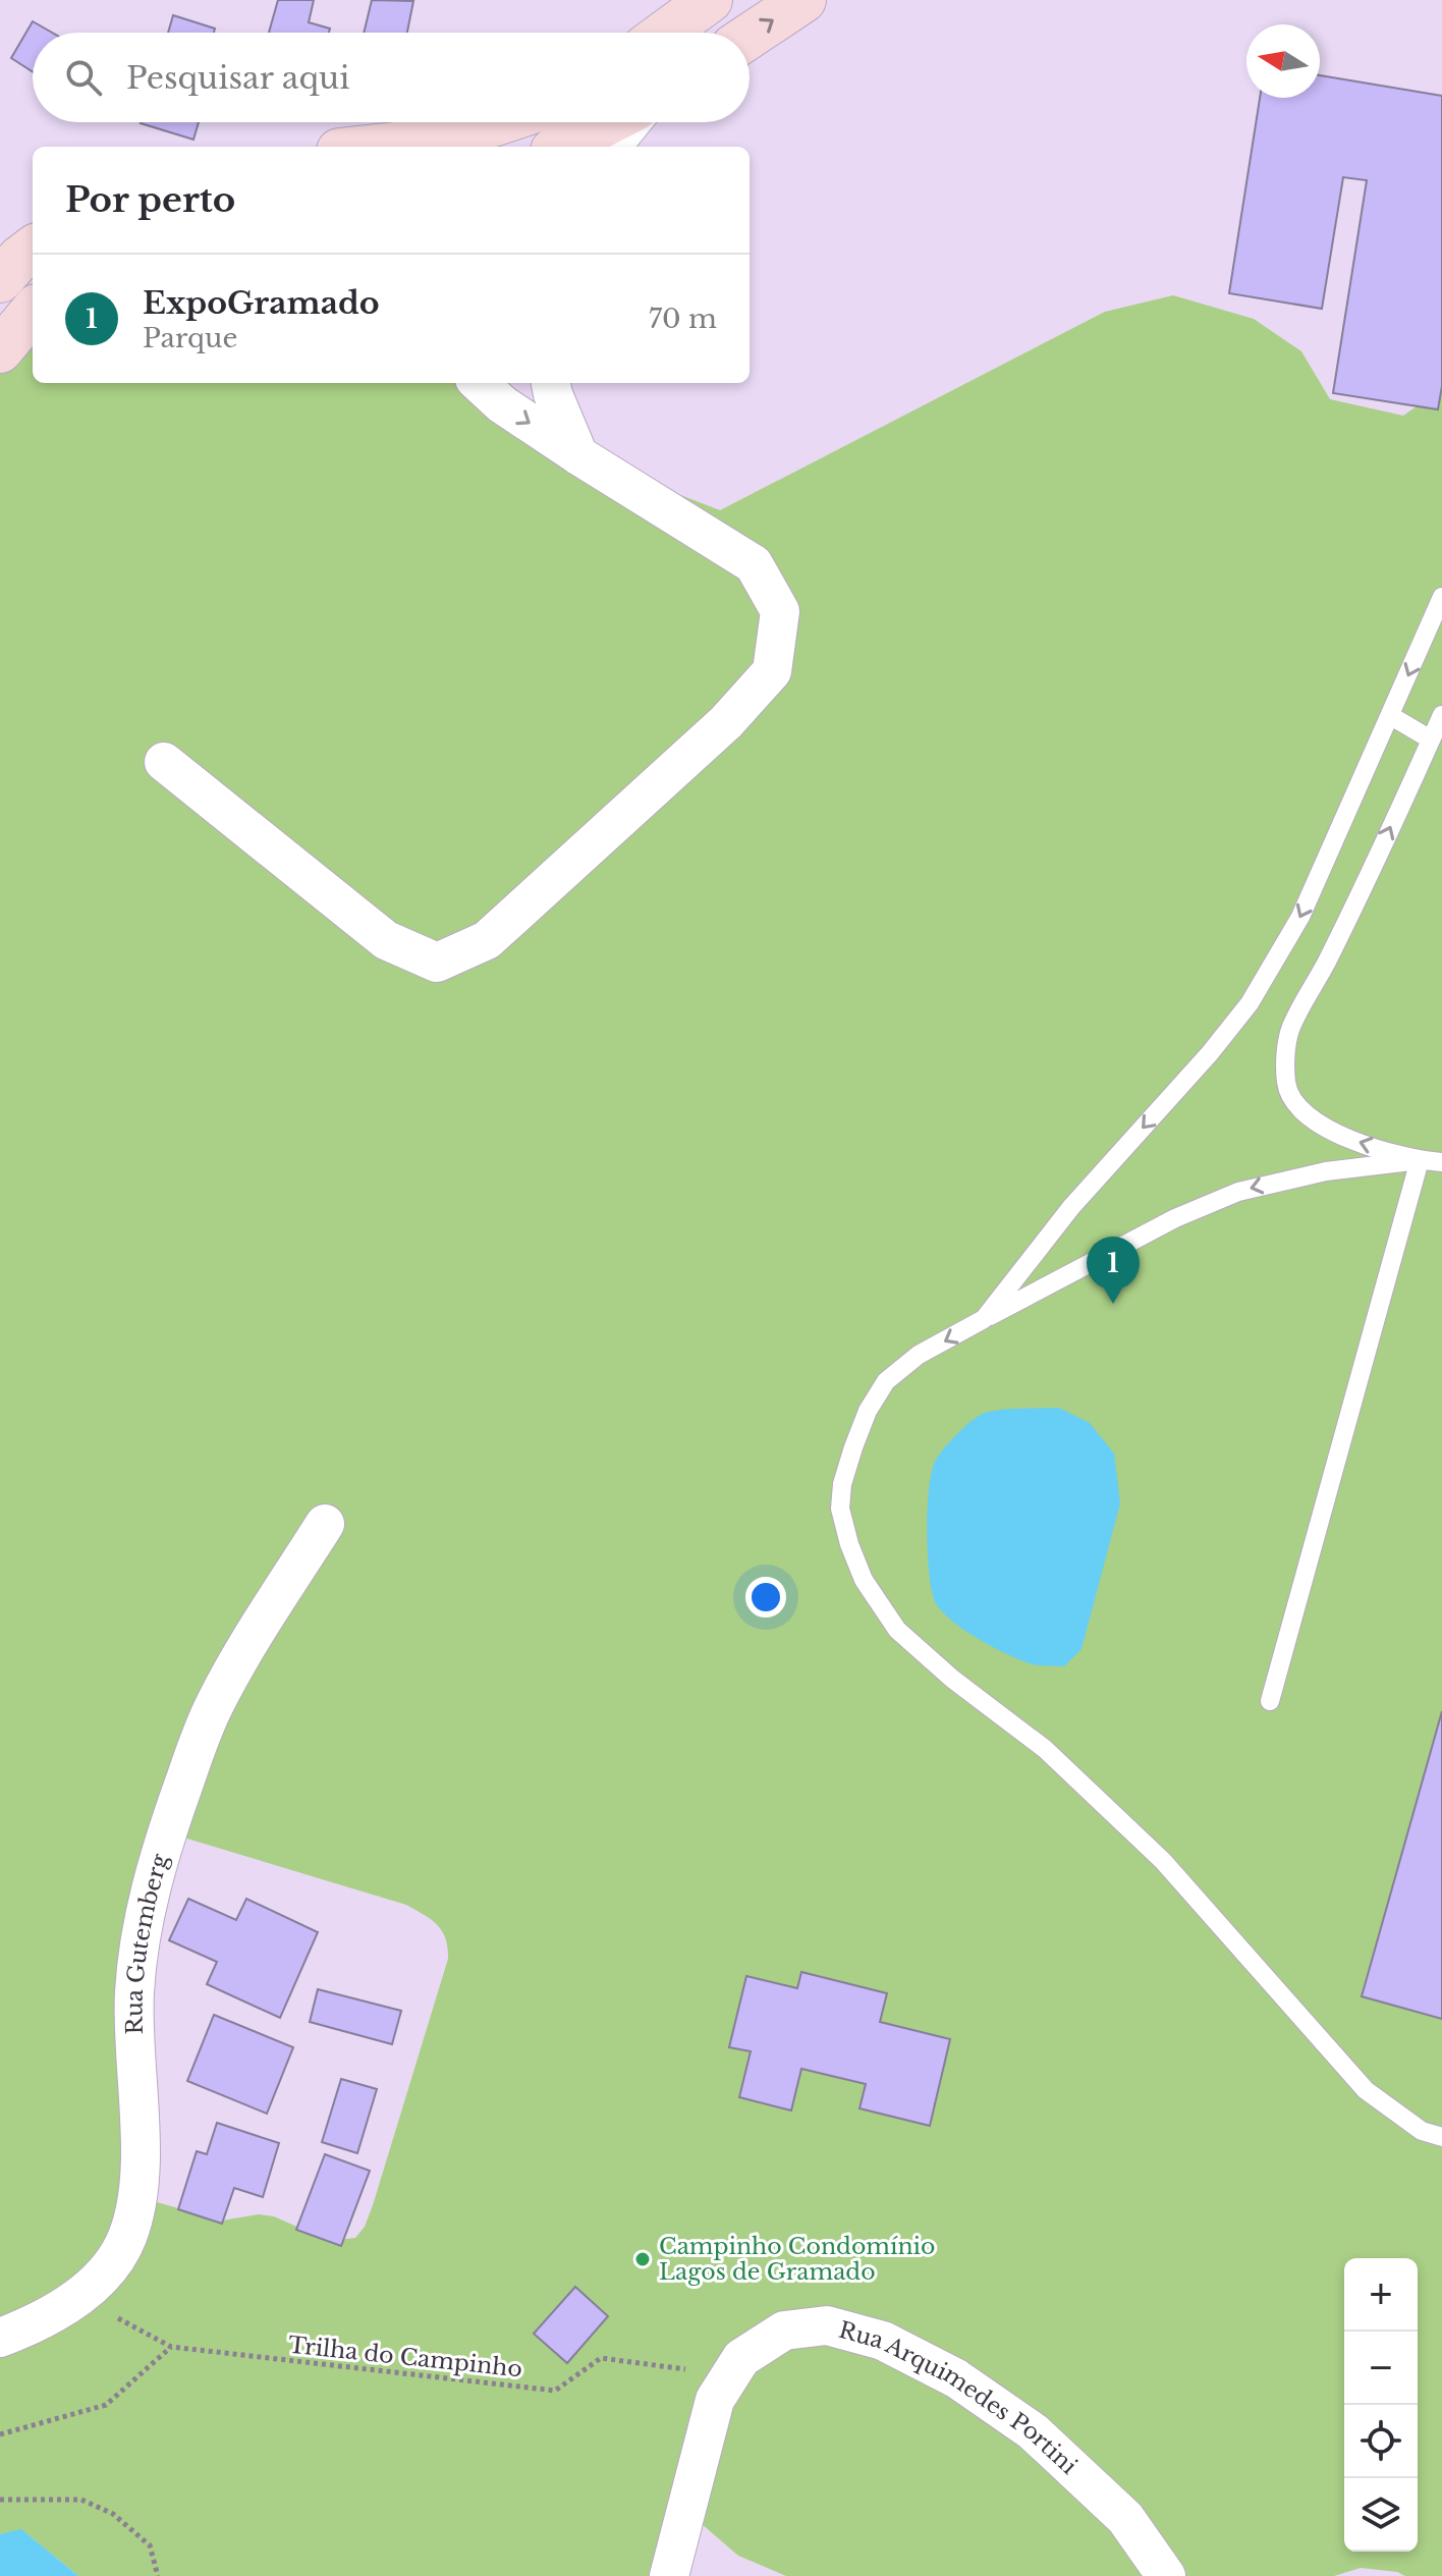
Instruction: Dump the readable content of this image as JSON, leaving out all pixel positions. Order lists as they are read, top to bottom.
{
  "streets": {
    "street": ["Rua Gutemberg", "Rua Arquimedes Portini"],
    "path": ["Trilha do Campinho"]
  },
  "crossings": [
    ["Rua Gutemberg", "Trilha do Campinho"],
    ["Trilha do Campinho", "Rua Arquimedes Portini"]
  ],
  "places": ["Campinho Condomínio Lagos de Gramado"],
  "north": "left",
  "page": {
    "search": "Pesquisar aqui",
    "heading": "Por perto",
    "list": [
      {
        "mark": "1",
        "name": "ExpoGramado",
        "note": "Parque",
        "value": "70 m"
      }
    ],
    "pins": "1",
    "map_buttons": ["+", "−"]
  }
}
